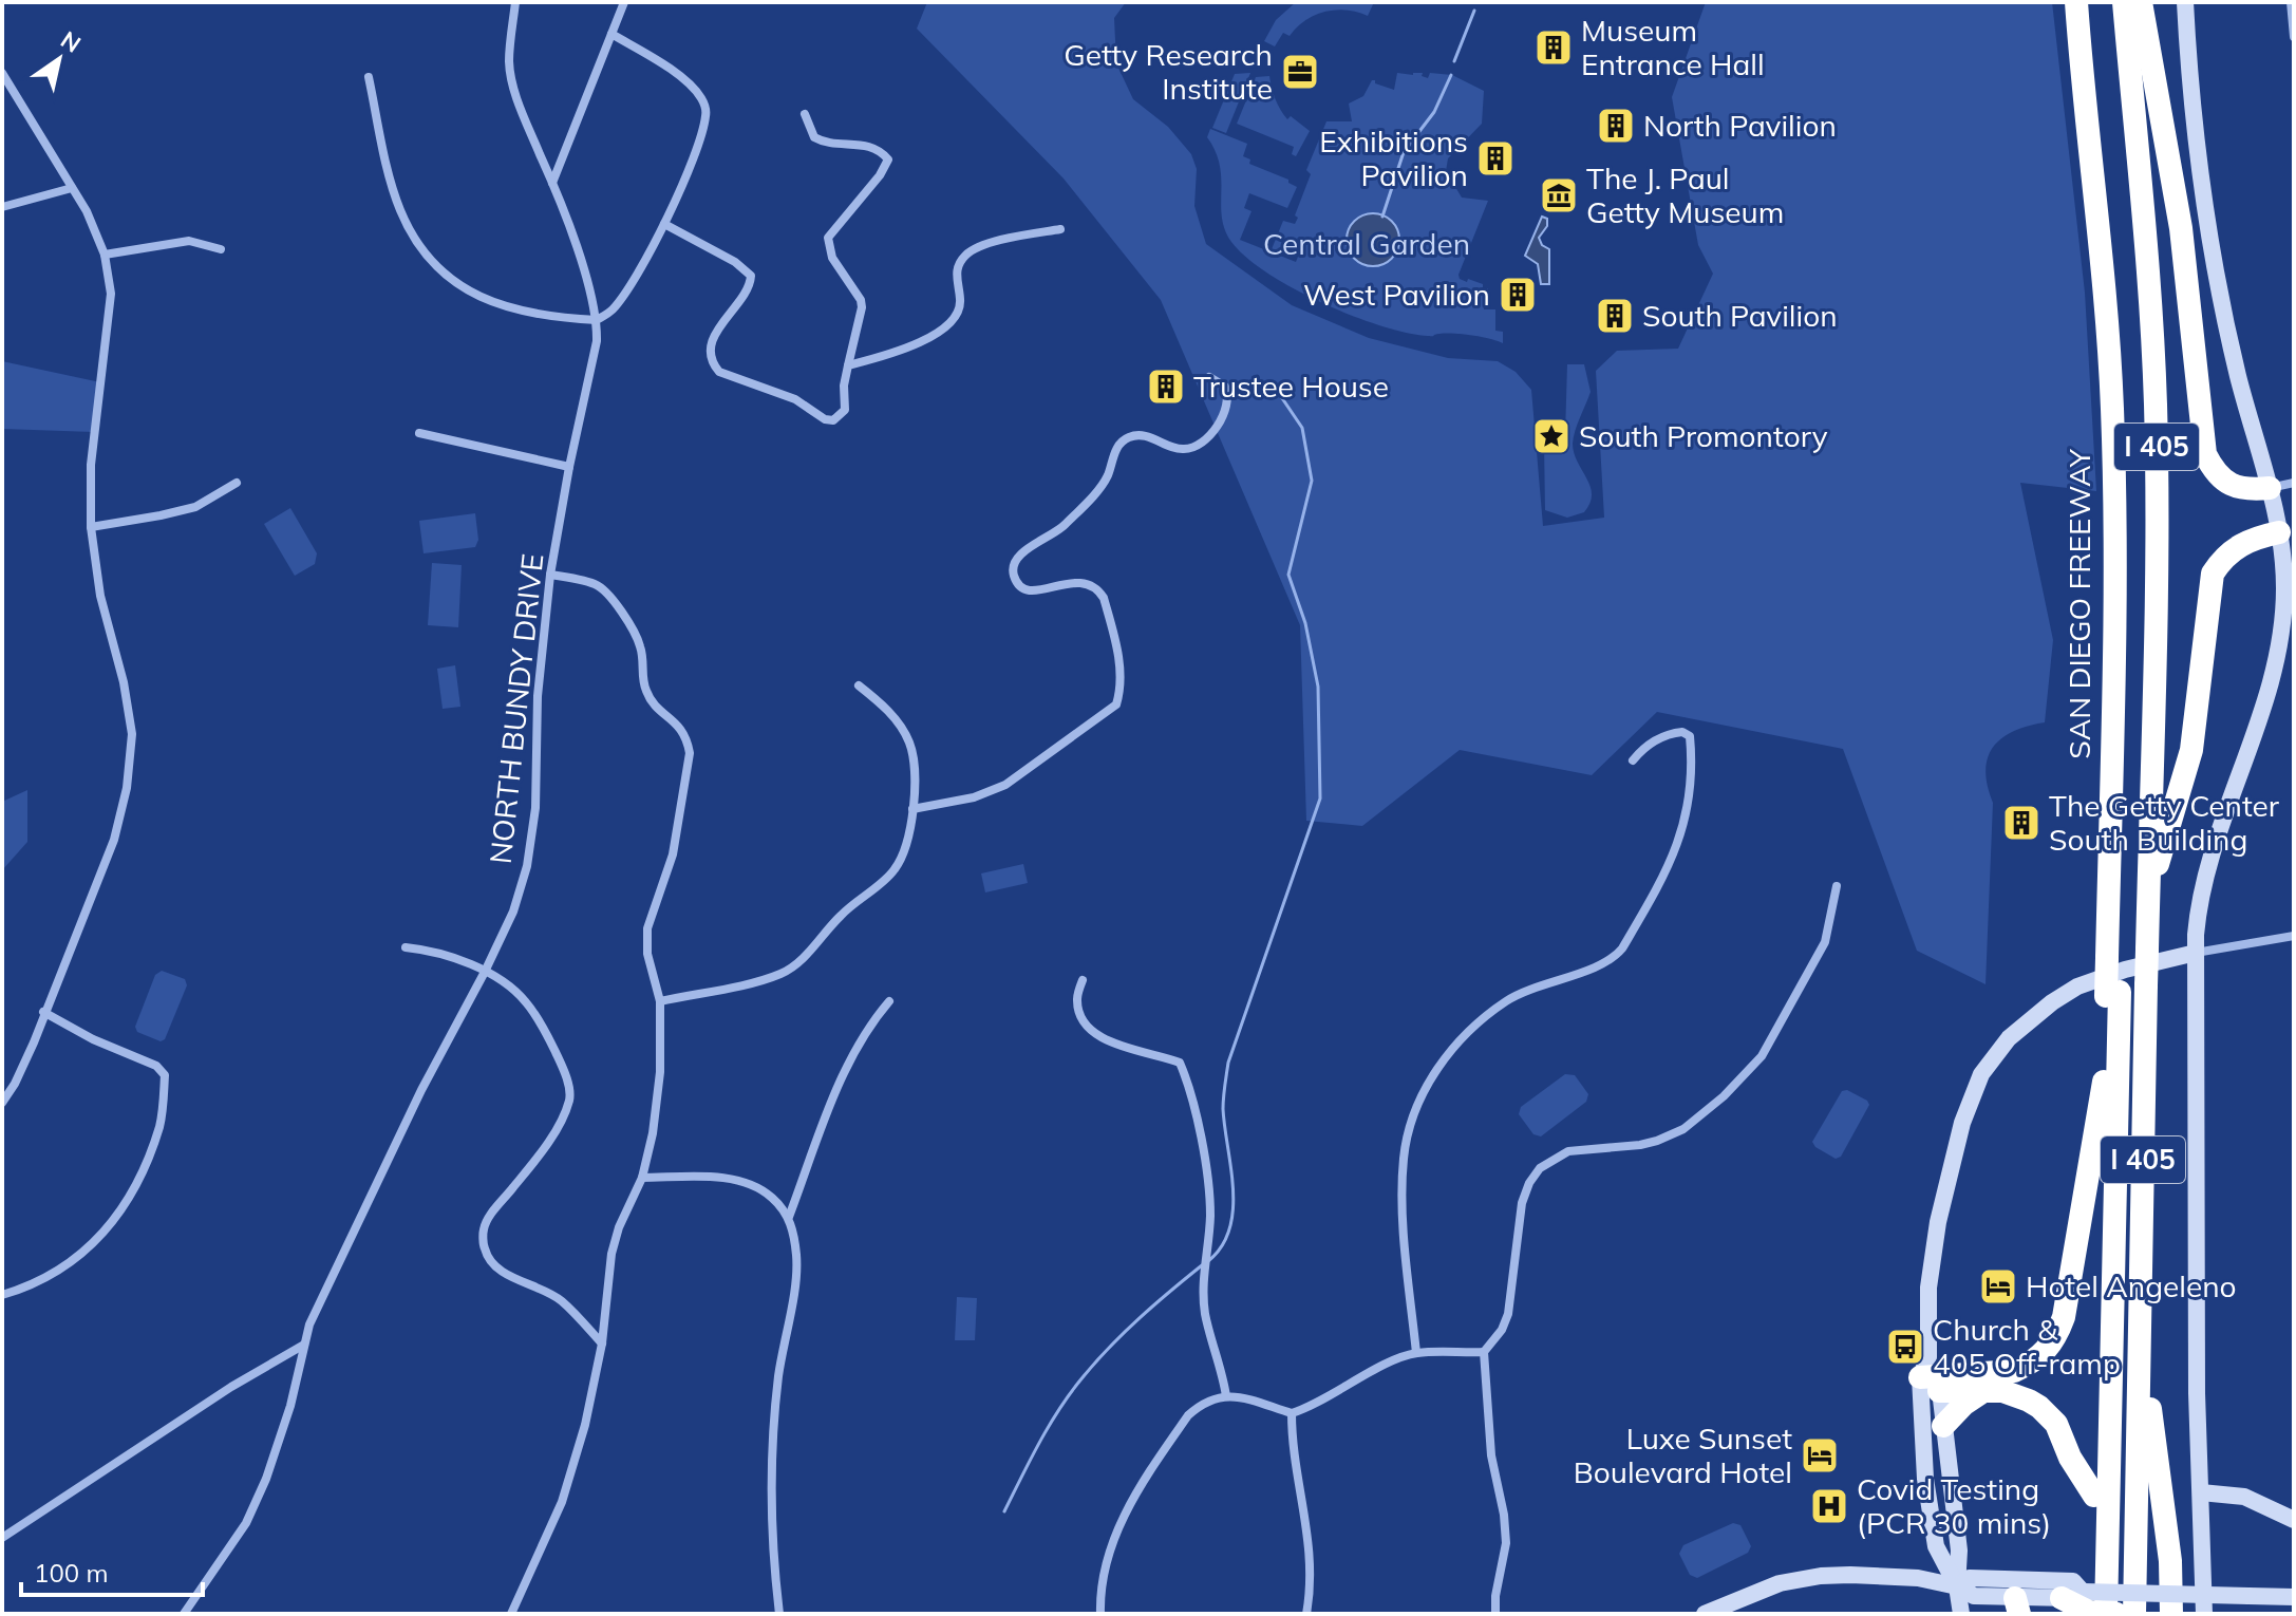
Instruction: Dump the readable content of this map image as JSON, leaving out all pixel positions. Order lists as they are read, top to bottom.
{
  "streets": {
    "highway": ["I 405", "SAN DIEGO FREEWAY"],
    "street": ["NORTH BUNDY DRIVE"]
  },
  "parks": ["Central Garden"],
  "places": {
    "building": [
      "Museum Entrance Hall",
      "North Pavilion",
      "Exhibitions Pavilion",
      "West Pavilion",
      "South Pavilion",
      "Trustee House",
      "The Getty Center South Building"
    ],
    "office": ["Getty Research Institute"],
    "museum": ["The J. Paul Getty Museum"],
    "place": ["South Promontory"],
    "hotel": ["Hotel Angeleno", "Luxe Sunset Boulevard Hotel"],
    "bus stop": ["Church & 405 Off-ramp"],
    "hospital": ["Covid Testing (PCR 30 mins)"]
  },
  "scale_bar": "100 m",
  "north": "top right"
}
